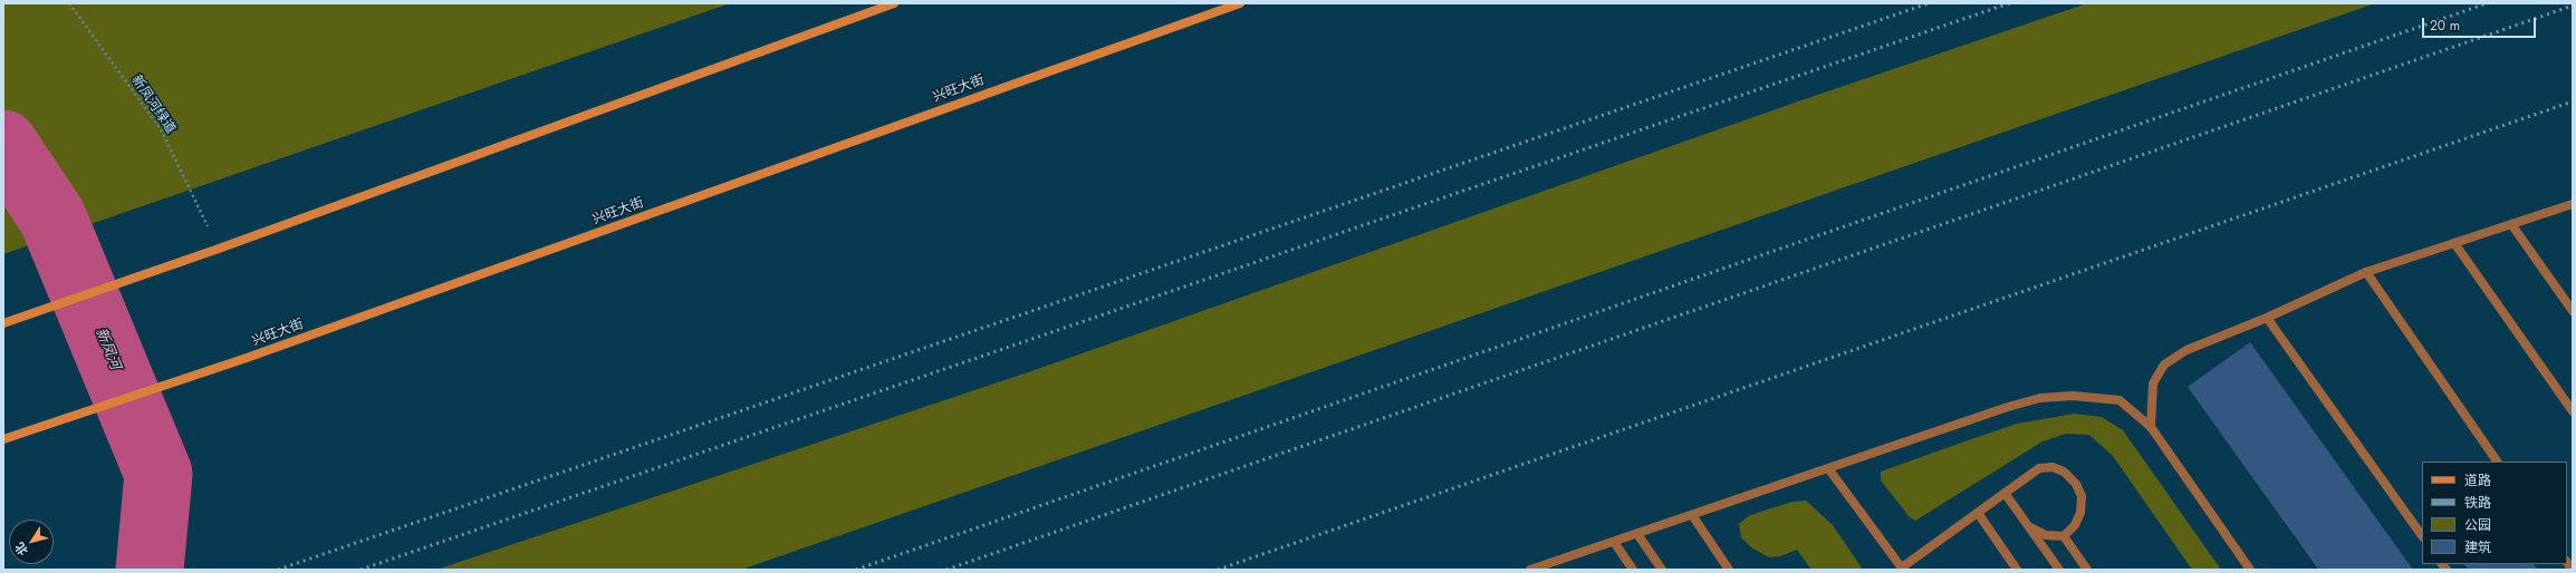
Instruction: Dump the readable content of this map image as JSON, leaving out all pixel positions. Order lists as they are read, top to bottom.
{
  "streets": {
    "main road": ["兴旺大街"],
    "path": ["新凤河绿道"]
  },
  "water": ["新凤河"],
  "legend": [
    "道路",
    "铁路",
    "公园",
    "建筑"
  ],
  "scale_bar": "20 m",
  "north": "bottom left"
}
